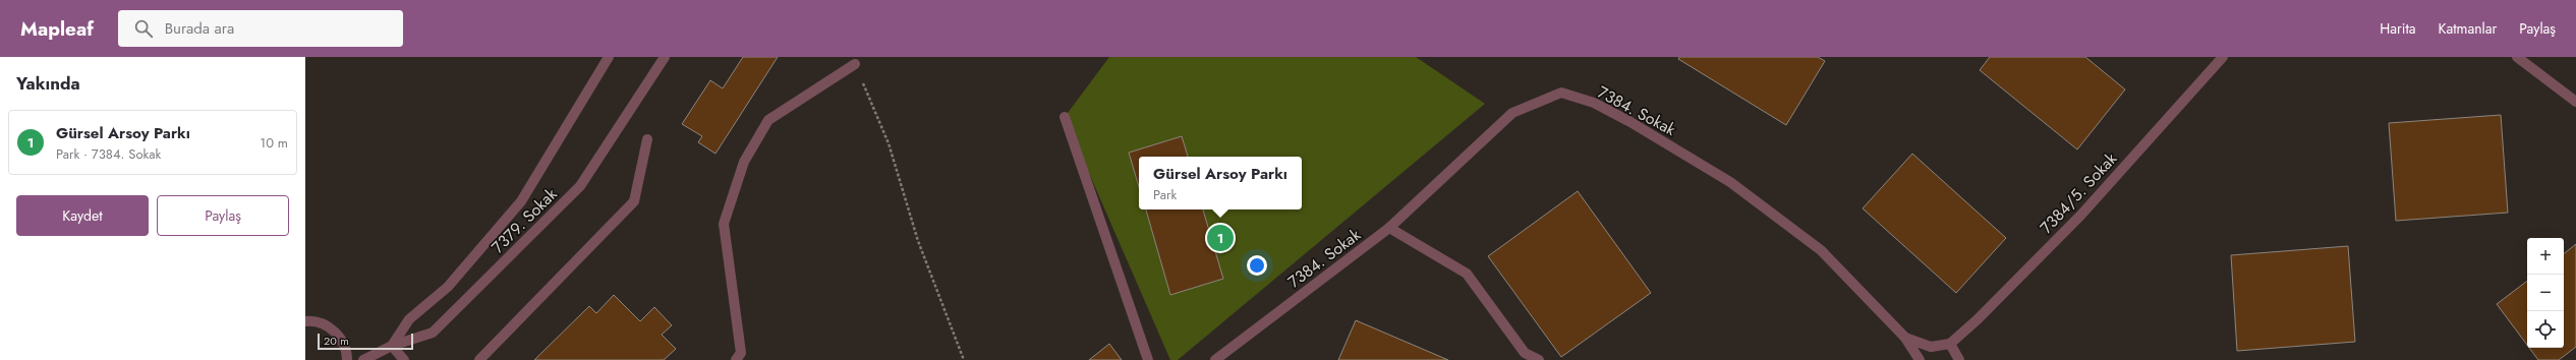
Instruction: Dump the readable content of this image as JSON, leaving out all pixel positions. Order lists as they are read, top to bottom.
{
  "streets": {
    "street": ["7384. Sokak", "7384/5. Sokak", "7379. Sokak"]
  },
  "crossings": [
    ["7384. Sokak", "7384/5. Sokak"]
  ],
  "scale_bar": "20 m",
  "page": {
    "header": "Mapleaf",
    "search": "Burada ara",
    "nav": ["Harita", "Katmanlar", "Paylaş"],
    "heading": "Yakında",
    "list": [
      {
        "mark": "1",
        "name": "Gürsel Arsoy Parkı",
        "note": "Park · 7384. Sokak",
        "value": "10 m"
      }
    ],
    "popup": ["Gürsel Arsoy Parkı", "Park"],
    "buttons": ["Kaydet", "Paylaş"],
    "pins": "1",
    "map_buttons": ["+", "−"],
    "scale": "20 m"
  }
}
